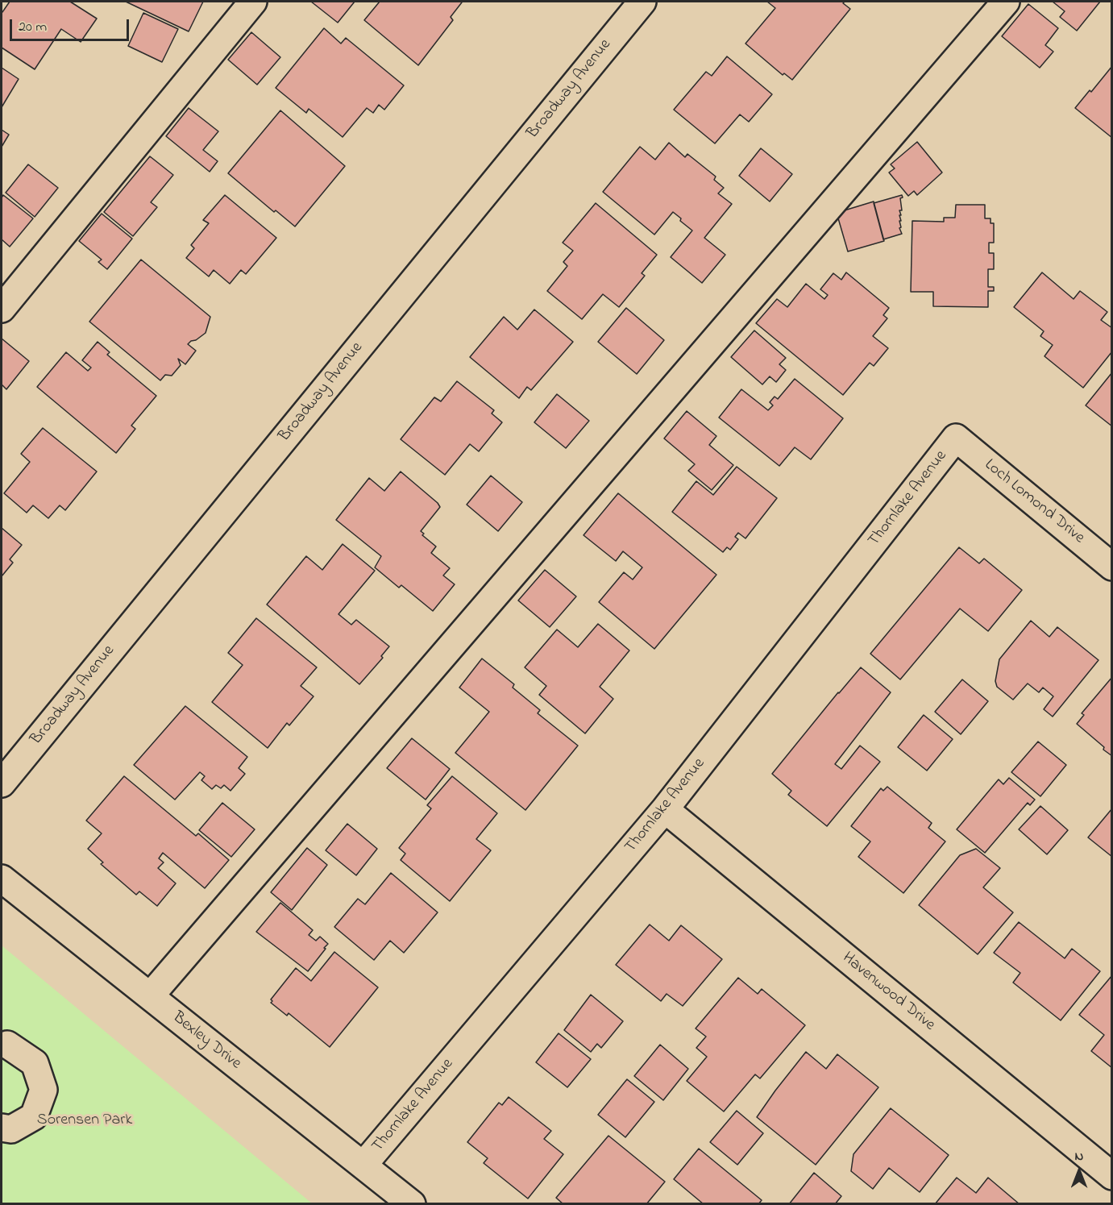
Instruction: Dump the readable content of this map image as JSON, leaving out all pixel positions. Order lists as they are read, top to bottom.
{
  "streets": {
    "street": [
      "Broadway Avenue",
      "Thornlake Avenue",
      "Loch Lomond Drive",
      "Havenwood Drive",
      "Bexley Drive"
    ]
  },
  "crossings": [
    ["Thornlake Avenue", "Loch Lomond Drive"],
    ["Thornlake Avenue", "Havenwood Drive"],
    ["Thornlake Avenue", "Bexley Drive"]
  ],
  "parks": ["Sorensen Park"],
  "scale_bar": "20 m",
  "north": "top"
}
